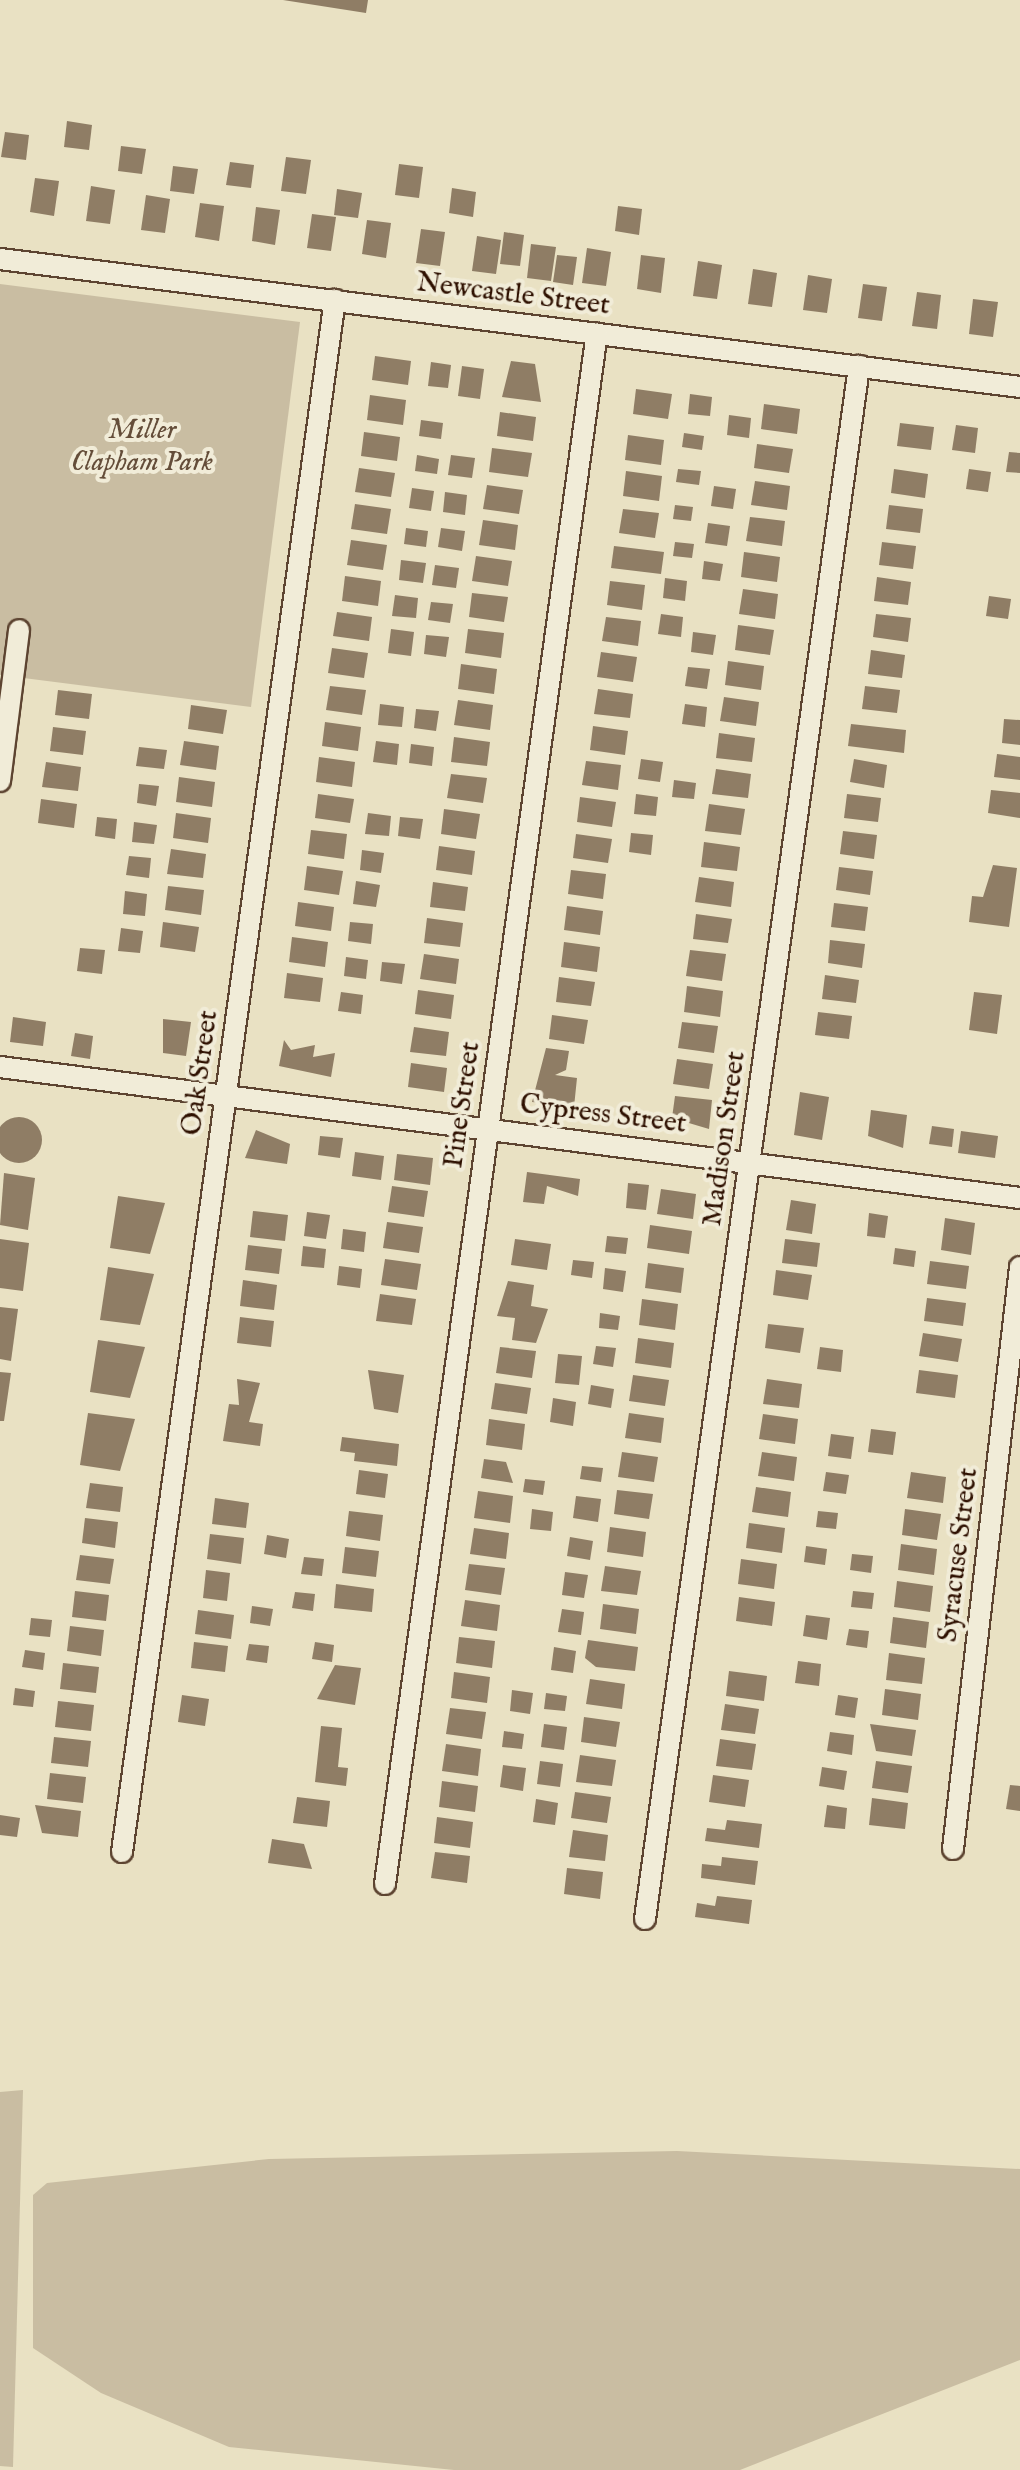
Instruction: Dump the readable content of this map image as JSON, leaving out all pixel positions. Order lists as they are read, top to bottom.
{
  "streets": {
    "street": [
      "Newcastle Street",
      "Oak Street",
      "Pine Street",
      "Cypress Street",
      "Madison Street",
      "Syracuse Street"
    ]
  },
  "crossings": [
    ["Newcastle Street", "Oak Street"],
    ["Newcastle Street", "Pine Street"],
    ["Newcastle Street", "Madison Street"],
    ["Oak Street", "Cypress Street"],
    ["Pine Street", "Cypress Street"],
    ["Cypress Street", "Madison Street"]
  ],
  "parks": ["Miller Clapham Park"]
}
